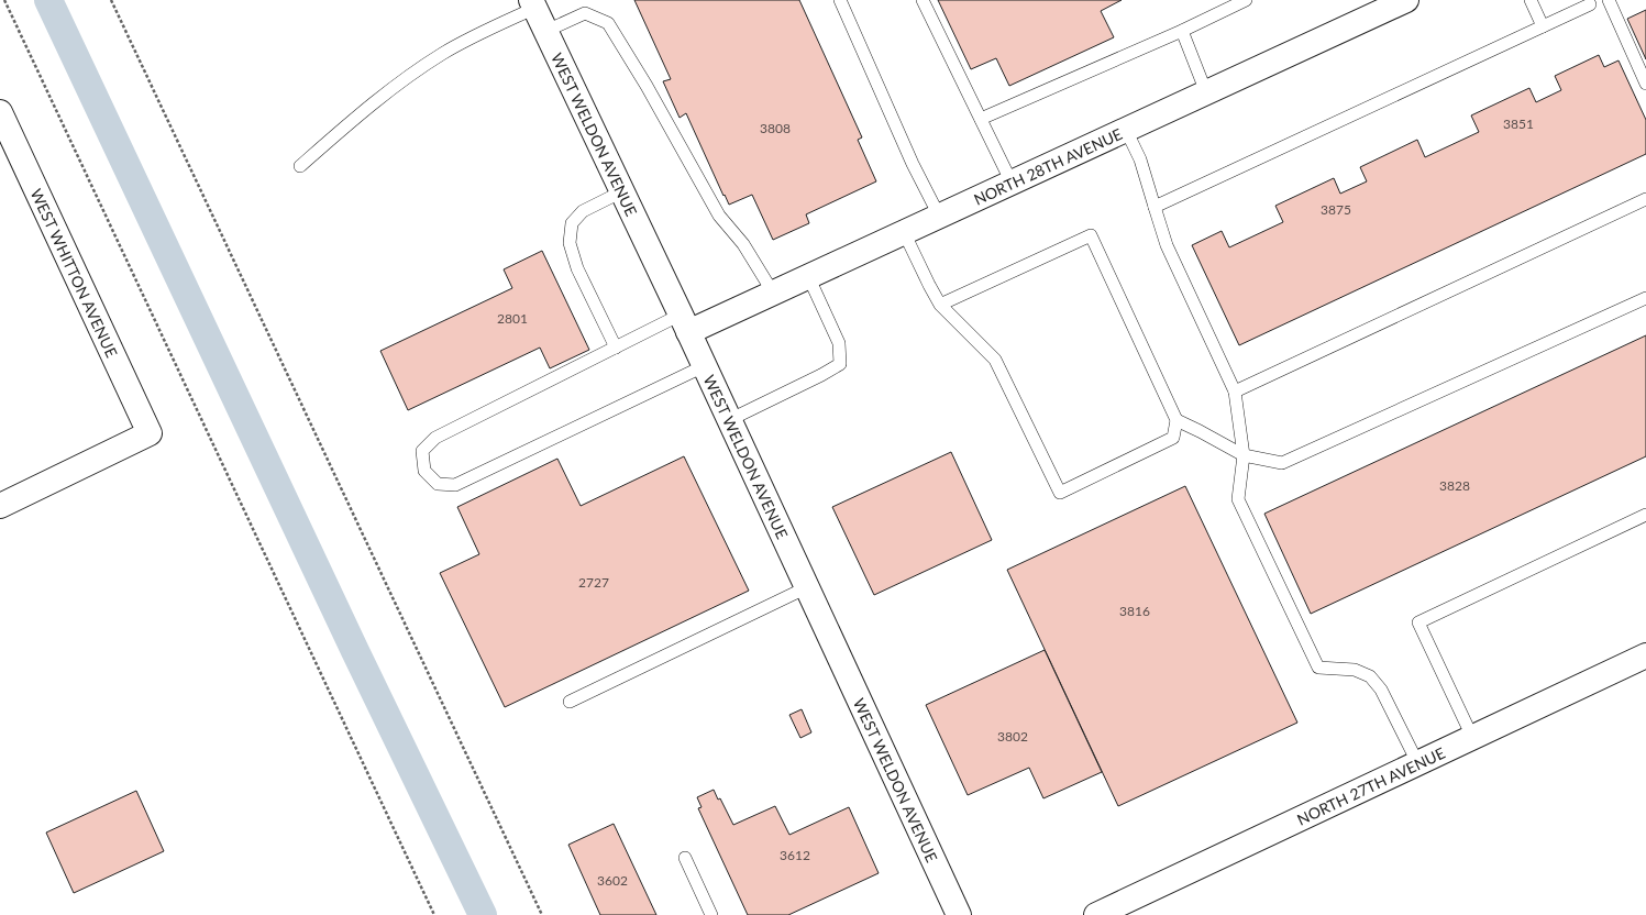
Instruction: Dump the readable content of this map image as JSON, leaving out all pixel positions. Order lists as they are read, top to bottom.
{
  "streets": {
    "street": [
      "WEST WELDON AVENUE",
      "NORTH 28TH AVENUE",
      "WEST WHITTON AVENUE",
      "NORTH 27TH AVENUE"
    ]
  },
  "crossings": [
    ["WEST WELDON AVENUE", "NORTH 28TH AVENUE"]
  ],
  "house_numbers": [
    "3851",
    "3808",
    "3875",
    "2801",
    "3828",
    "2727",
    "3816",
    "3802",
    "3612",
    "3602"
  ]
}
